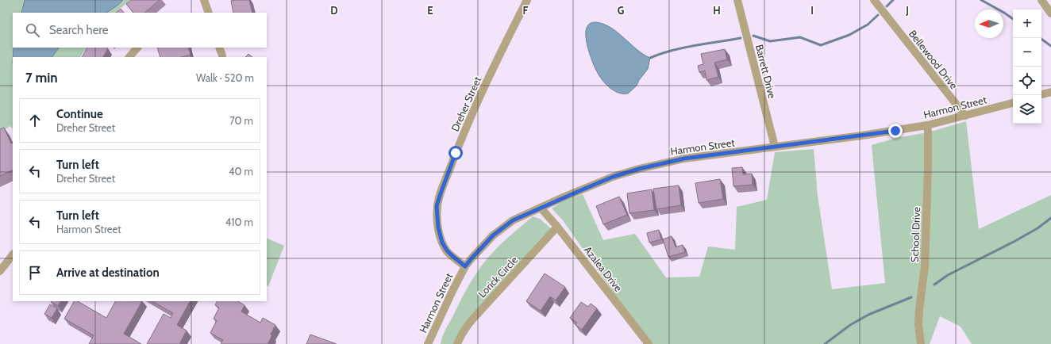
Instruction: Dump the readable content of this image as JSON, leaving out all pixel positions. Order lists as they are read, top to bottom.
{
  "streets": {
    "street": [
      "Bellewood Drive",
      "Barrett Drive",
      "Dreher Street",
      "Harmon Street",
      "School Drive",
      "Azalea Drive",
      "Lorick Circle"
    ]
  },
  "crossings": [
    ["Bellewood Drive", "Harmon Street"],
    ["Barrett Drive", "Harmon Street"],
    ["Dreher Street", "Harmon Street"],
    ["Harmon Street", "School Drive"],
    ["Harmon Street", "Azalea Drive"],
    ["Azalea Drive", "Lorick Circle"]
  ],
  "north": "left",
  "page": {
    "map_buttons": ["+", "−"],
    "search": "Search here",
    "heading": ["7 min", "Walk · 520 m"],
    "list": [
      ["Continue", "Dreher Street", "70 m"],
      ["Turn left", "Dreher Street", "40 m"],
      ["Turn left", "Harmon Street", "410 m"],
      "Arrive at destination"
    ]
  },
  "grid": {
    "columns": [
      "D",
      "E",
      "F",
      "G",
      "H",
      "I",
      "J"
    ]
  }
}
